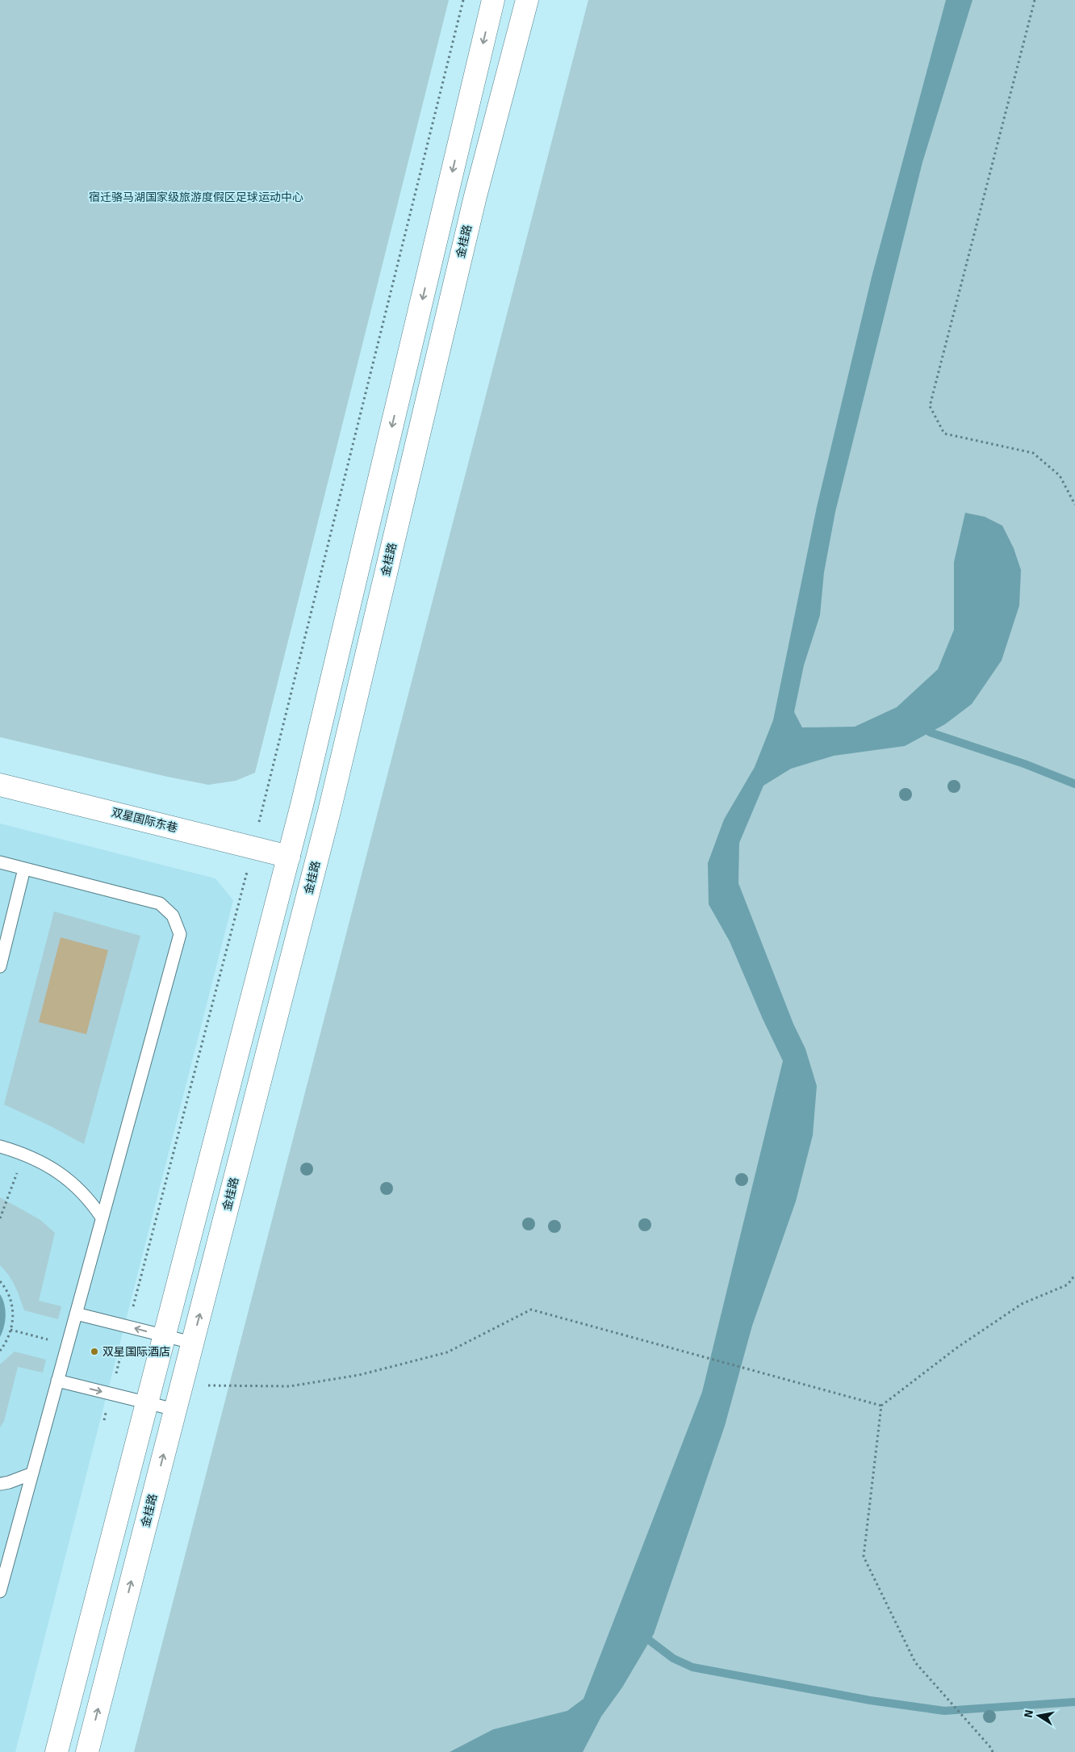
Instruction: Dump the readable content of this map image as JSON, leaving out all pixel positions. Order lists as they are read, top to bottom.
{
  "streets": {
    "street": ["金桂路", "双星国际东巷"]
  },
  "parks": ["宿迁骆马湖国家级旅游度假区足球运动中心"],
  "places": ["双星国际酒店"],
  "north": "left"
}
